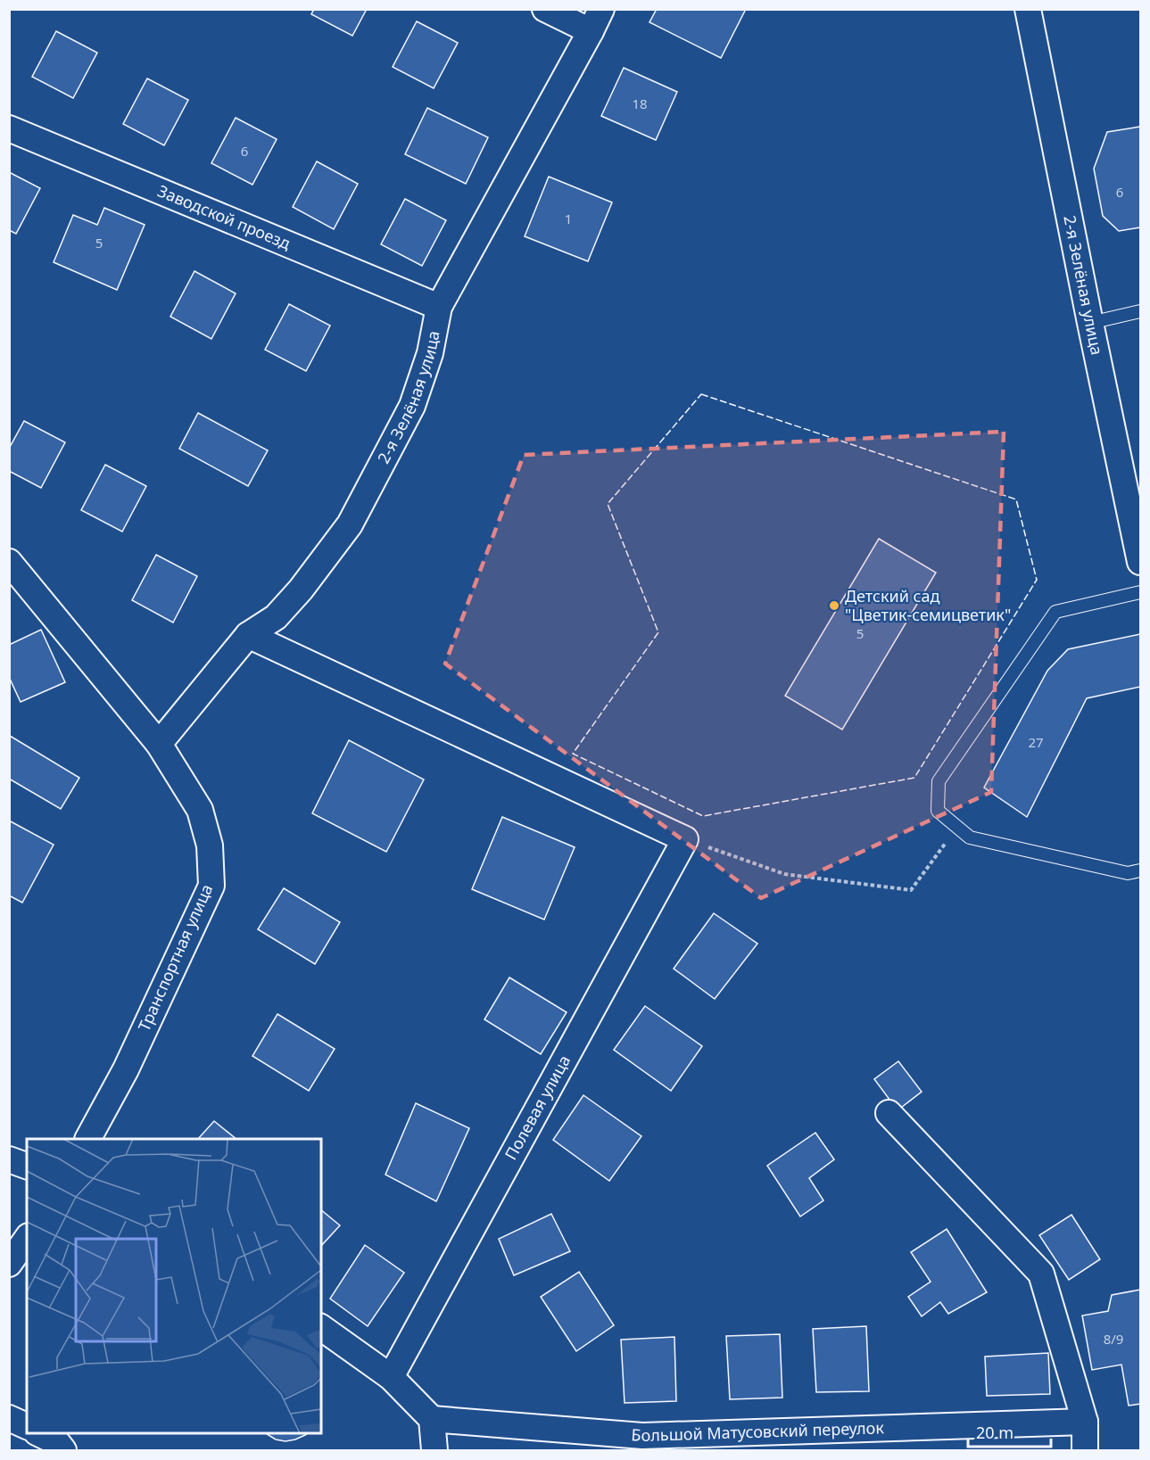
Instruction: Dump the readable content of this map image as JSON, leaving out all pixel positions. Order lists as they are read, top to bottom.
{
  "streets": {
    "street": [
      "Заводской проезд",
      "2-я Зелёная улица",
      "Транспортная улица",
      "Полевая улица",
      "Большой Матусовский переулок"
    ]
  },
  "crossings": [
    ["Заводской проезд", "2-я Зелёная улица"],
    ["2-я Зелёная улица", "Транспортная улица"]
  ],
  "places": ["Детский сад \"Цветик-семицветик\""],
  "house_numbers": [
    "18",
    "6",
    "6",
    "1",
    "5",
    "5",
    "27",
    "8/9"
  ],
  "scale_bar": "20 m"
}
